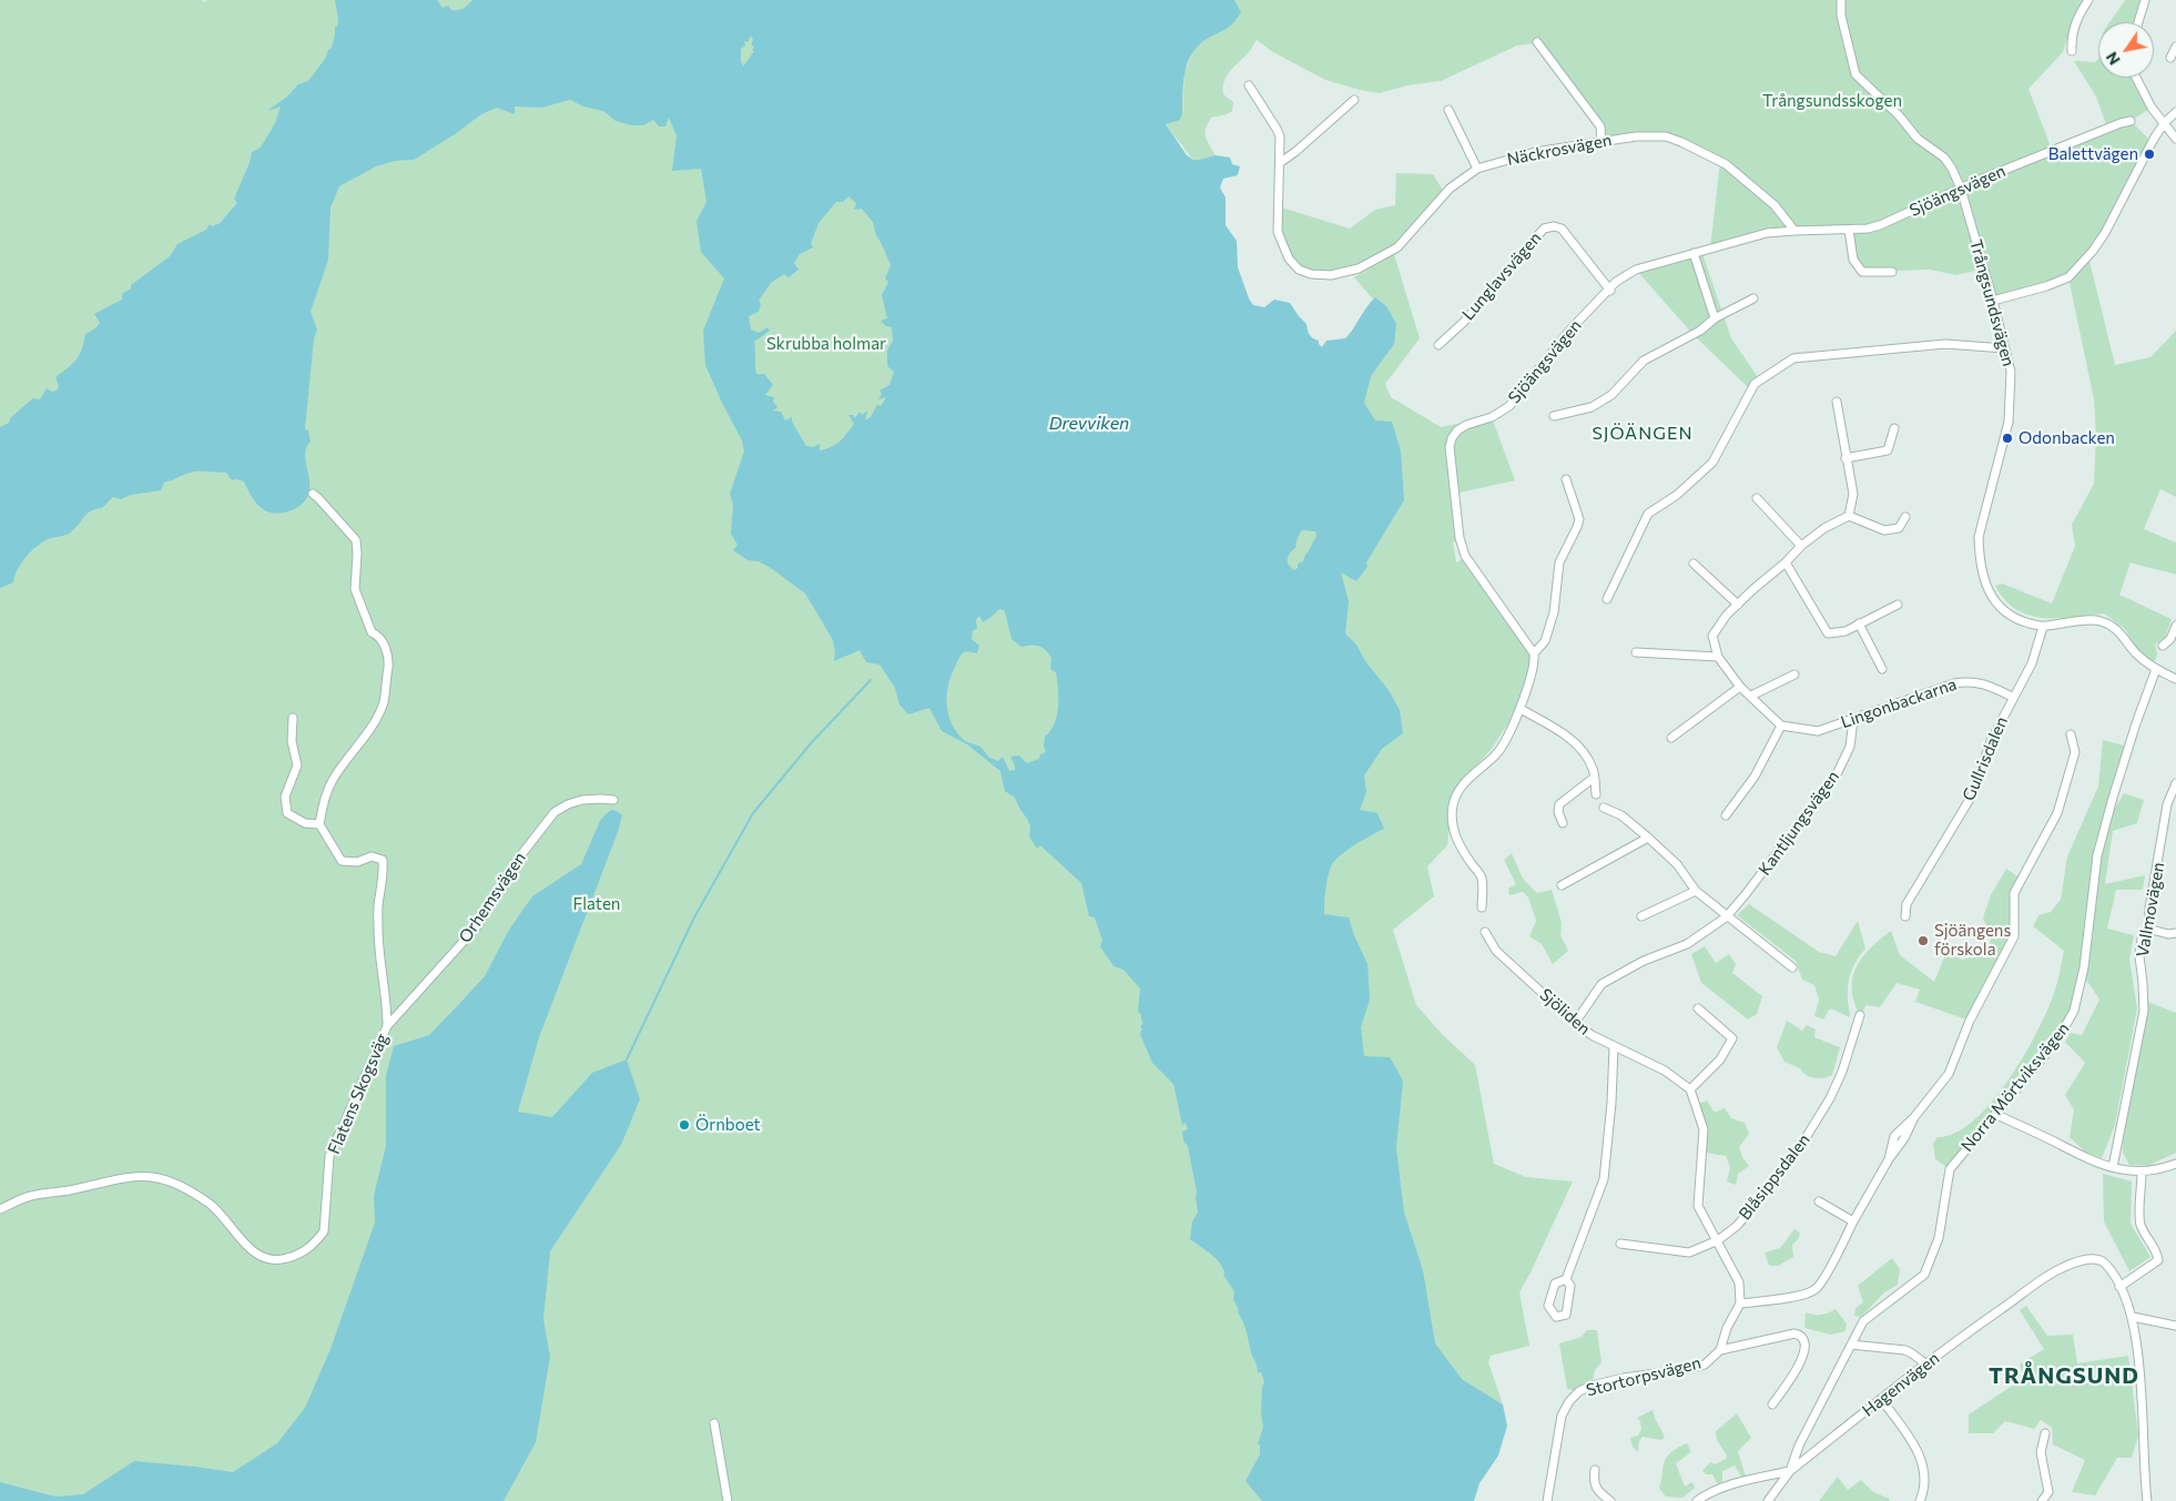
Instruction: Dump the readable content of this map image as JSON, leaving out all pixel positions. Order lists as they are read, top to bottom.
{
  "streets": {
    "street": [
      "Näckrosvägen",
      "Sjöängsvägen",
      "Lunglavsvägen",
      "Trångsundsvägen",
      "Lingonbackarna",
      "Gullrisdalen",
      "Kantljungsvägen",
      "Orhemsvägen",
      "Vallmovägen",
      "Sjöliden",
      "Norra Mörtviksvägen",
      "Flatens Skogsväg",
      "Blåsippsdalen",
      "Stortorpsvägen",
      "Hagenvägen"
    ]
  },
  "crossings": [
    ["Näckrosvägen", "Sjöängsvägen"],
    ["Sjöängsvägen", "Lunglavsvägen"],
    ["Sjöängsvägen", "Trångsundsvägen"],
    ["Trångsundsvägen", "Gullrisdalen"],
    ["Trångsundsvägen", "Norra Mörtviksvägen"],
    ["Lingonbackarna", "Gullrisdalen"],
    ["Lingonbackarna", "Kantljungsvägen"],
    ["Kantljungsvägen", "Sjöliden"],
    ["Orhemsvägen", "Flatens Skogsväg"],
    ["Norra Mörtviksvägen", "Hagenvägen"]
  ],
  "districts": ["SJÖÄNGEN", "TRÅNGSUND"],
  "water": ["Drevviken"],
  "parks": ["Trångsundsskogen", "Skrubba holmar", "Flaten"],
  "places": [
    "Balettvägen",
    "Odonbacken",
    "Sjöängens förskola",
    "Örnboet"
  ],
  "north": "bottom left"
}
